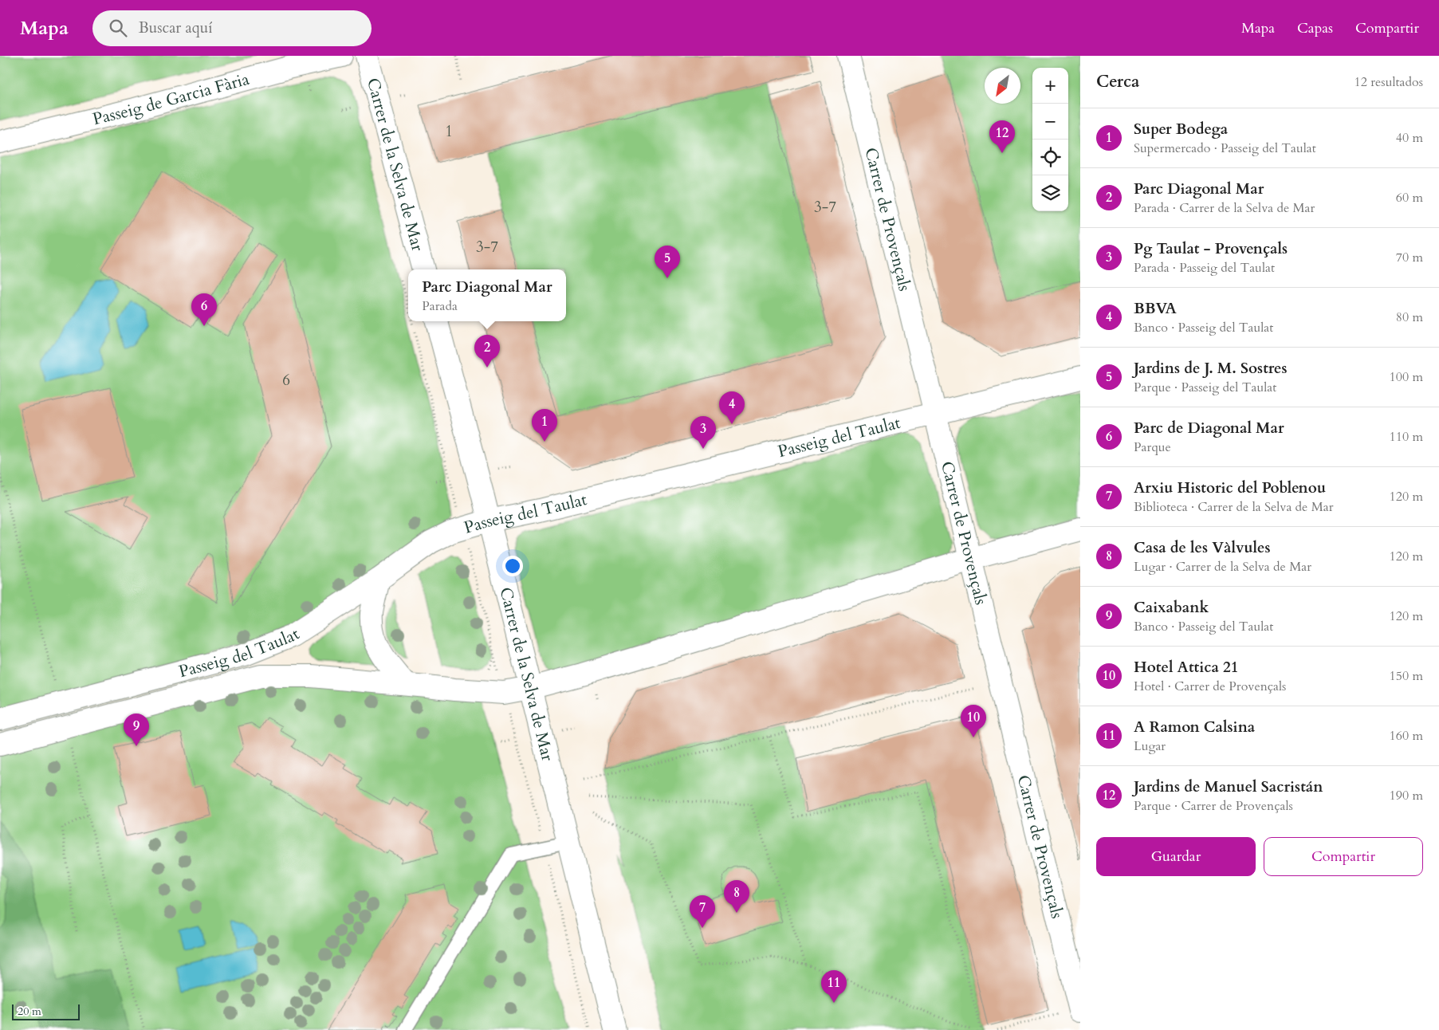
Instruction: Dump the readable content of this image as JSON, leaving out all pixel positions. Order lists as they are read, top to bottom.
{
  "streets": {
    "street": [
      "Passeig de Garcia Fària",
      "Carrer de la Selva de Mar",
      "Carrer de Provençals",
      "Passeig del Taulat"
    ]
  },
  "crossings": [
    ["Carrer de la Selva de Mar", "Passeig del Taulat"],
    ["Carrer de Provençals", "Passeig del Taulat"]
  ],
  "house_numbers": [
    "1",
    "3-7",
    "3-7",
    "6"
  ],
  "scale_bar": "20 m",
  "north": "bottom left",
  "page": {
    "header": "Mapa",
    "search": "Buscar aquí",
    "nav": ["Mapa", "Capas", "Compartir"],
    "heading": ["Cerca", "12 resultados"],
    "map_buttons": ["+", "−"],
    "list": [
      {
        "mark": "1",
        "name": "Super Bodega",
        "note": "Supermercado · Passeig del Taulat",
        "value": "40 m"
      },
      {
        "mark": "2",
        "name": "Parc Diagonal Mar",
        "note": "Parada · Carrer de la Selva de Mar",
        "value": "60 m"
      },
      {
        "mark": "3",
        "name": "Pg Taulat - Provençals",
        "note": "Parada · Passeig del Taulat",
        "value": "70 m"
      },
      {
        "mark": "4",
        "name": "BBVA",
        "note": "Banco · Passeig del Taulat",
        "value": "80 m"
      },
      {
        "mark": "5",
        "name": "Jardins de J. M. Sostres",
        "note": "Parque · Passeig del Taulat",
        "value": "100 m"
      },
      {
        "mark": "6",
        "name": "Parc de Diagonal Mar",
        "note": "Parque",
        "value": "110 m"
      },
      {
        "mark": "7",
        "name": "Arxiu Historic del Poblenou",
        "note": "Biblioteca · Carrer de la Selva de Mar",
        "value": "120 m"
      },
      {
        "mark": "8",
        "name": "Casa de les Vàlvules",
        "note": "Lugar · Carrer de la Selva de Mar",
        "value": "120 m"
      },
      {
        "mark": "9",
        "name": "Caixabank",
        "note": "Banco · Passeig del Taulat",
        "value": "120 m"
      },
      {
        "mark": "10",
        "name": "Hotel Attica 21",
        "note": "Hotel · Carrer de Provençals",
        "value": "150 m"
      },
      {
        "mark": "11",
        "name": "A Ramon Calsina",
        "note": "Lugar",
        "value": "160 m"
      },
      {
        "mark": "12",
        "name": "Jardins de Manuel Sacristán",
        "note": "Parque · Carrer de Provençals",
        "value": "190 m"
      }
    ],
    "pins": [
      "12",
      "5",
      "6",
      "2",
      "4",
      "1",
      "3",
      "10",
      "9",
      "8",
      "7",
      "11"
    ],
    "popup": ["Parc Diagonal Mar", "Parada"],
    "buttons": ["Guardar", "Compartir"],
    "scale": "20 m"
  }
}
